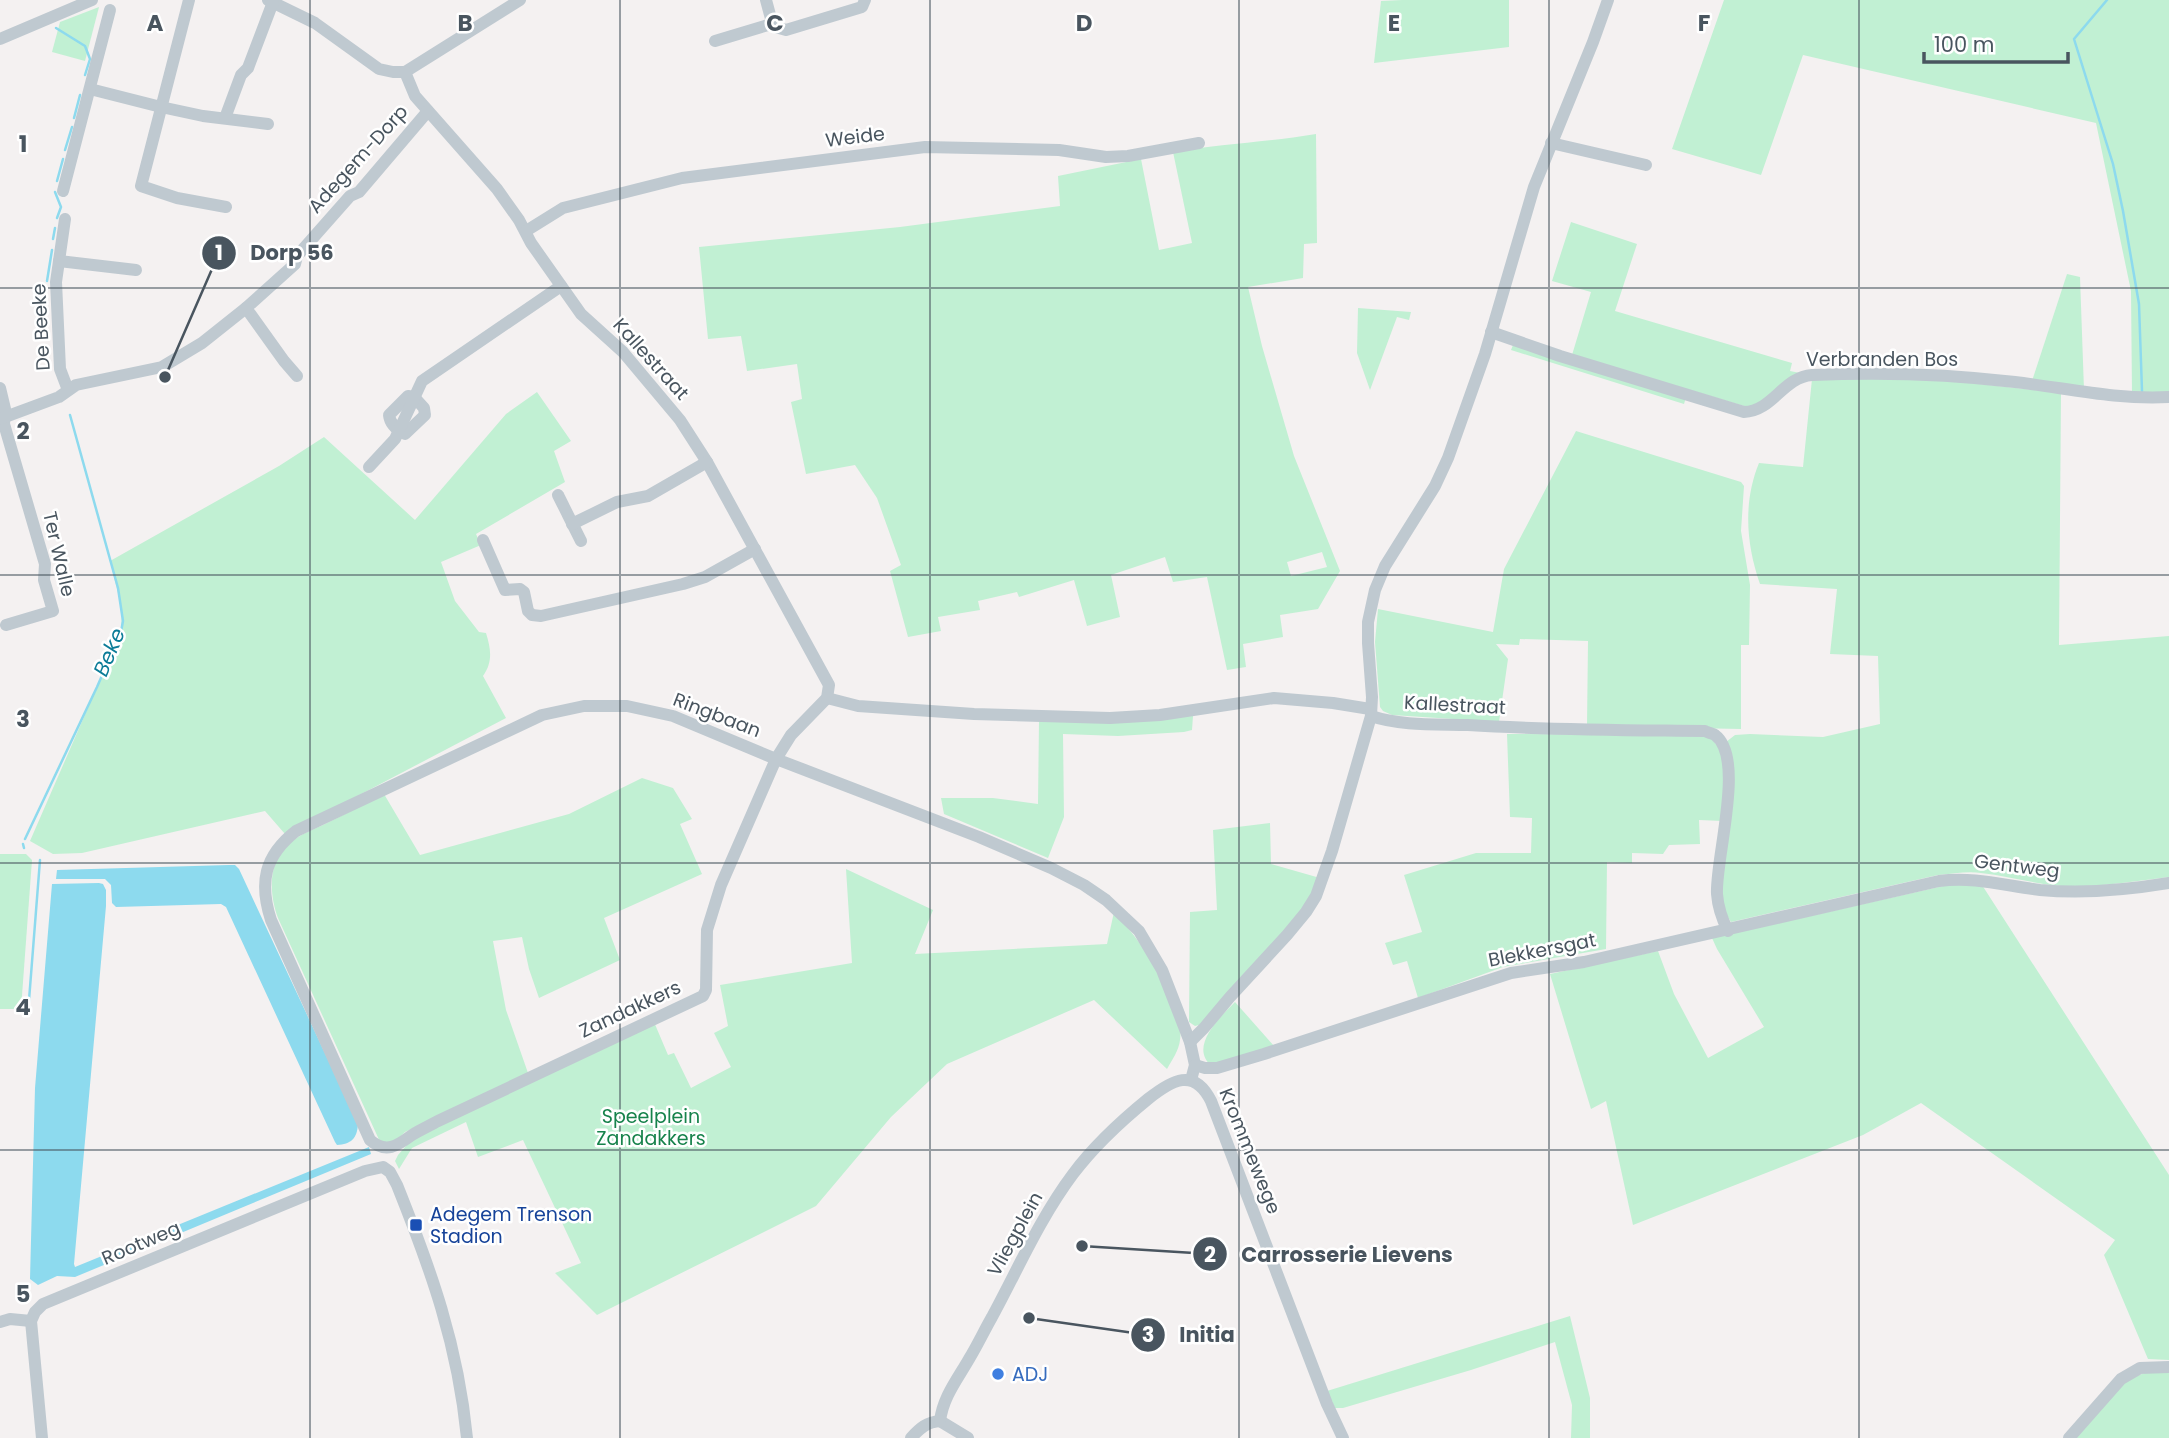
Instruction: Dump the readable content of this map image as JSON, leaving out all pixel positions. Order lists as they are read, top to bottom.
{
  "streets": {
    "street": [
      "Weide",
      "Adegem-Dorp",
      "De Beeke",
      "Kallestraat",
      "Verbranden Bos",
      "Ter Walle",
      "Ringbaan",
      "Gentweg",
      "Blekkersgat",
      "Zandakkers",
      "Krommewege",
      "Vliegplein",
      "Rootweg"
    ]
  },
  "crossings": [
    ["Weide", "Kallestraat"],
    ["Adegem-Dorp", "De Beeke"],
    ["Adegem-Dorp", "Kallestraat"],
    ["Adegem-Dorp", "Ter Walle"],
    ["Kallestraat", "Blekkersgat"],
    ["Ringbaan", "Blekkersgat"],
    ["Ringbaan", "Zandakkers"],
    ["Ringbaan", "Krommewege"],
    ["Ringbaan", "Vliegplein"],
    ["Gentweg", "Blekkersgat"],
    ["Krommewege", "Vliegplein"]
  ],
  "water": ["Beke"],
  "parks": ["Speelplein Zandakkers"],
  "places": {
    "other": [
      "Dorp 56",
      "Carrosserie Lievens",
      "Initia",
      "ADJ"
    ],
    "transit": ["Adegem Trenson Stadion"]
  },
  "scale_bar": "100 m",
  "grid": {
    "columns": [
      "A",
      "B",
      "C",
      "D",
      "E",
      "F"
    ],
    "rows": [
      "1",
      "2",
      "3",
      "4",
      "5"
    ]
  }
}
